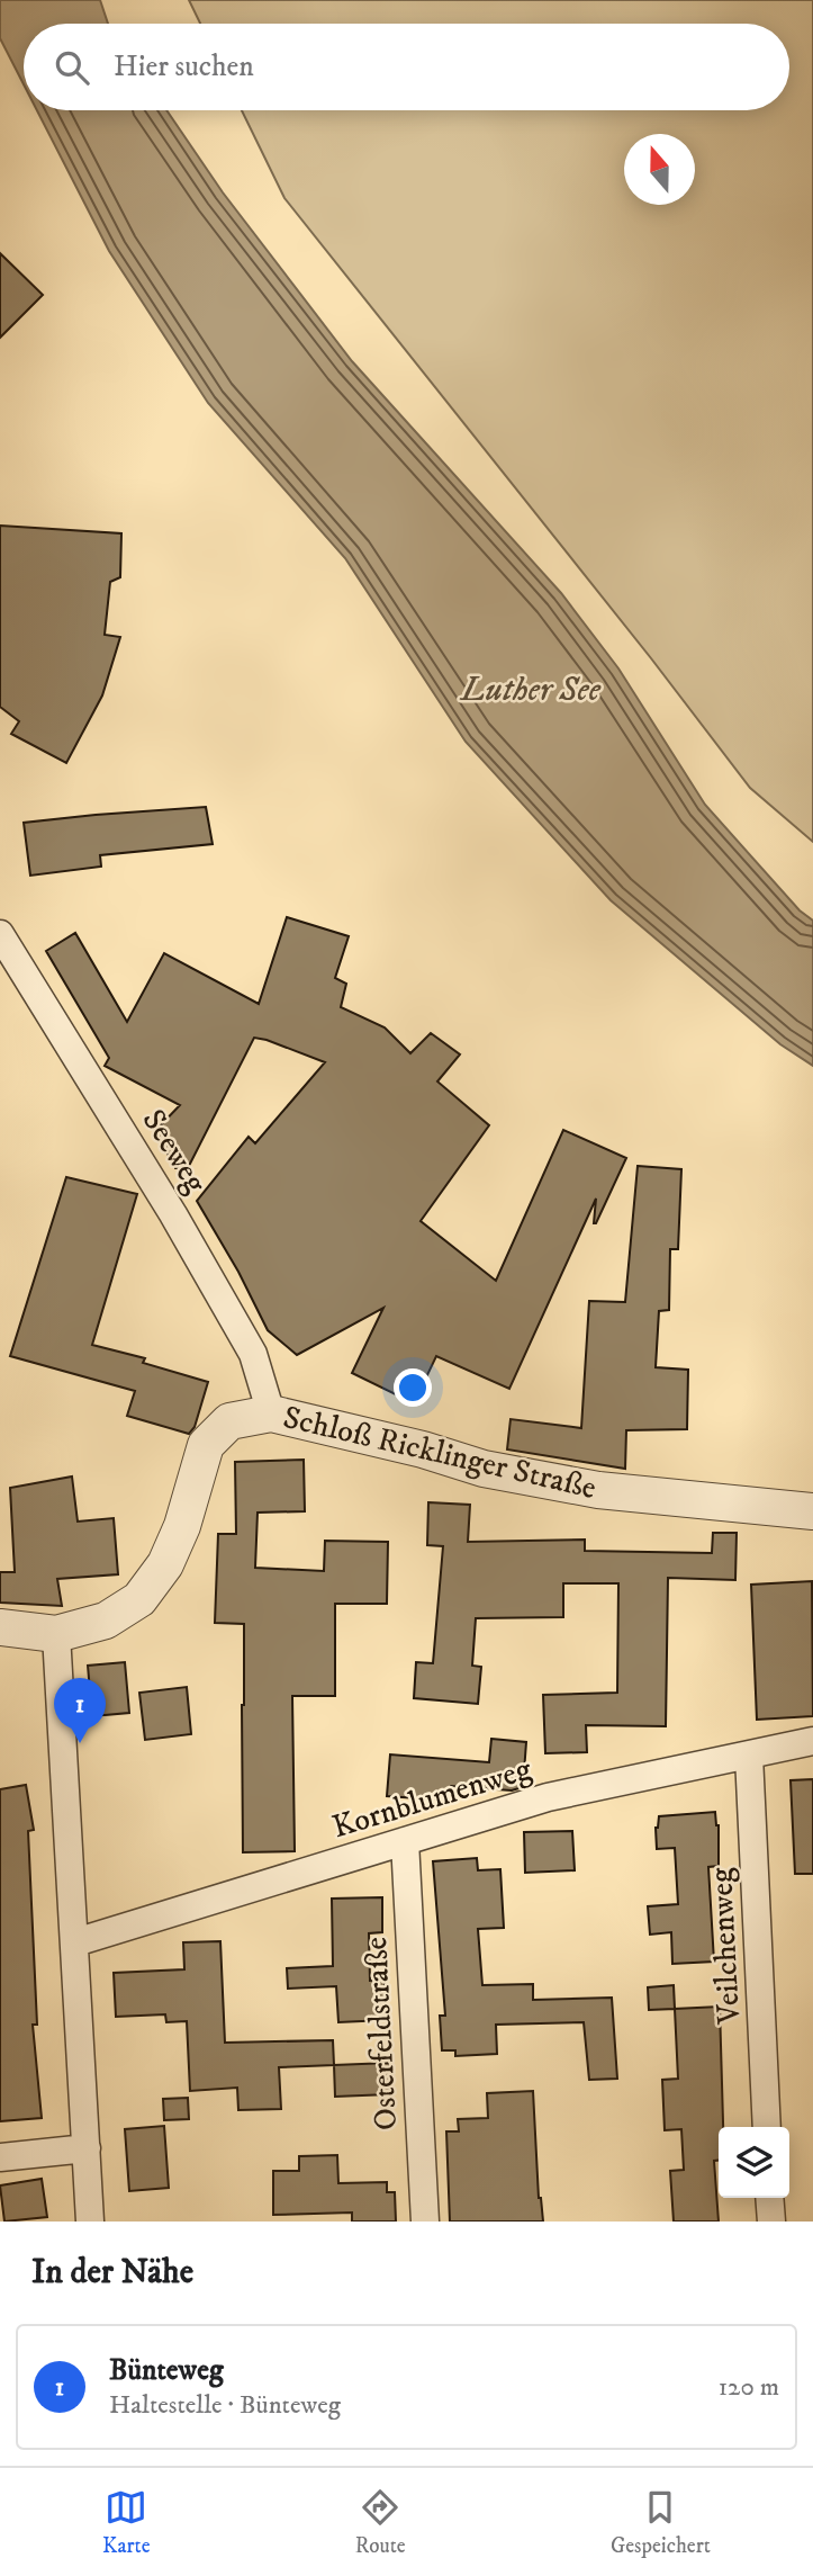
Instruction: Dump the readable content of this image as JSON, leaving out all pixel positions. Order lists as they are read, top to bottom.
{
  "streets": {
    "street": [
      "Seeweg",
      "Schloß Ricklinger Straße",
      "Kornblumenweg",
      "Veilchenweg",
      "Osterfeldstraße"
    ]
  },
  "crossings": [
    ["Seeweg", "Schloß Ricklinger Straße"],
    ["Kornblumenweg", "Veilchenweg"],
    ["Kornblumenweg", "Osterfeldstraße"]
  ],
  "water": ["Luther See"],
  "north": "top",
  "page": {
    "search": "Hier suchen",
    "pins": "1",
    "heading": "In der Nähe",
    "list": [
      {
        "mark": "1",
        "name": "Bünteweg",
        "note": "Haltestelle · Bünteweg",
        "value": "120 m"
      }
    ],
    "nav": ["Karte", "Route", "Gespeichert"]
  }
}
